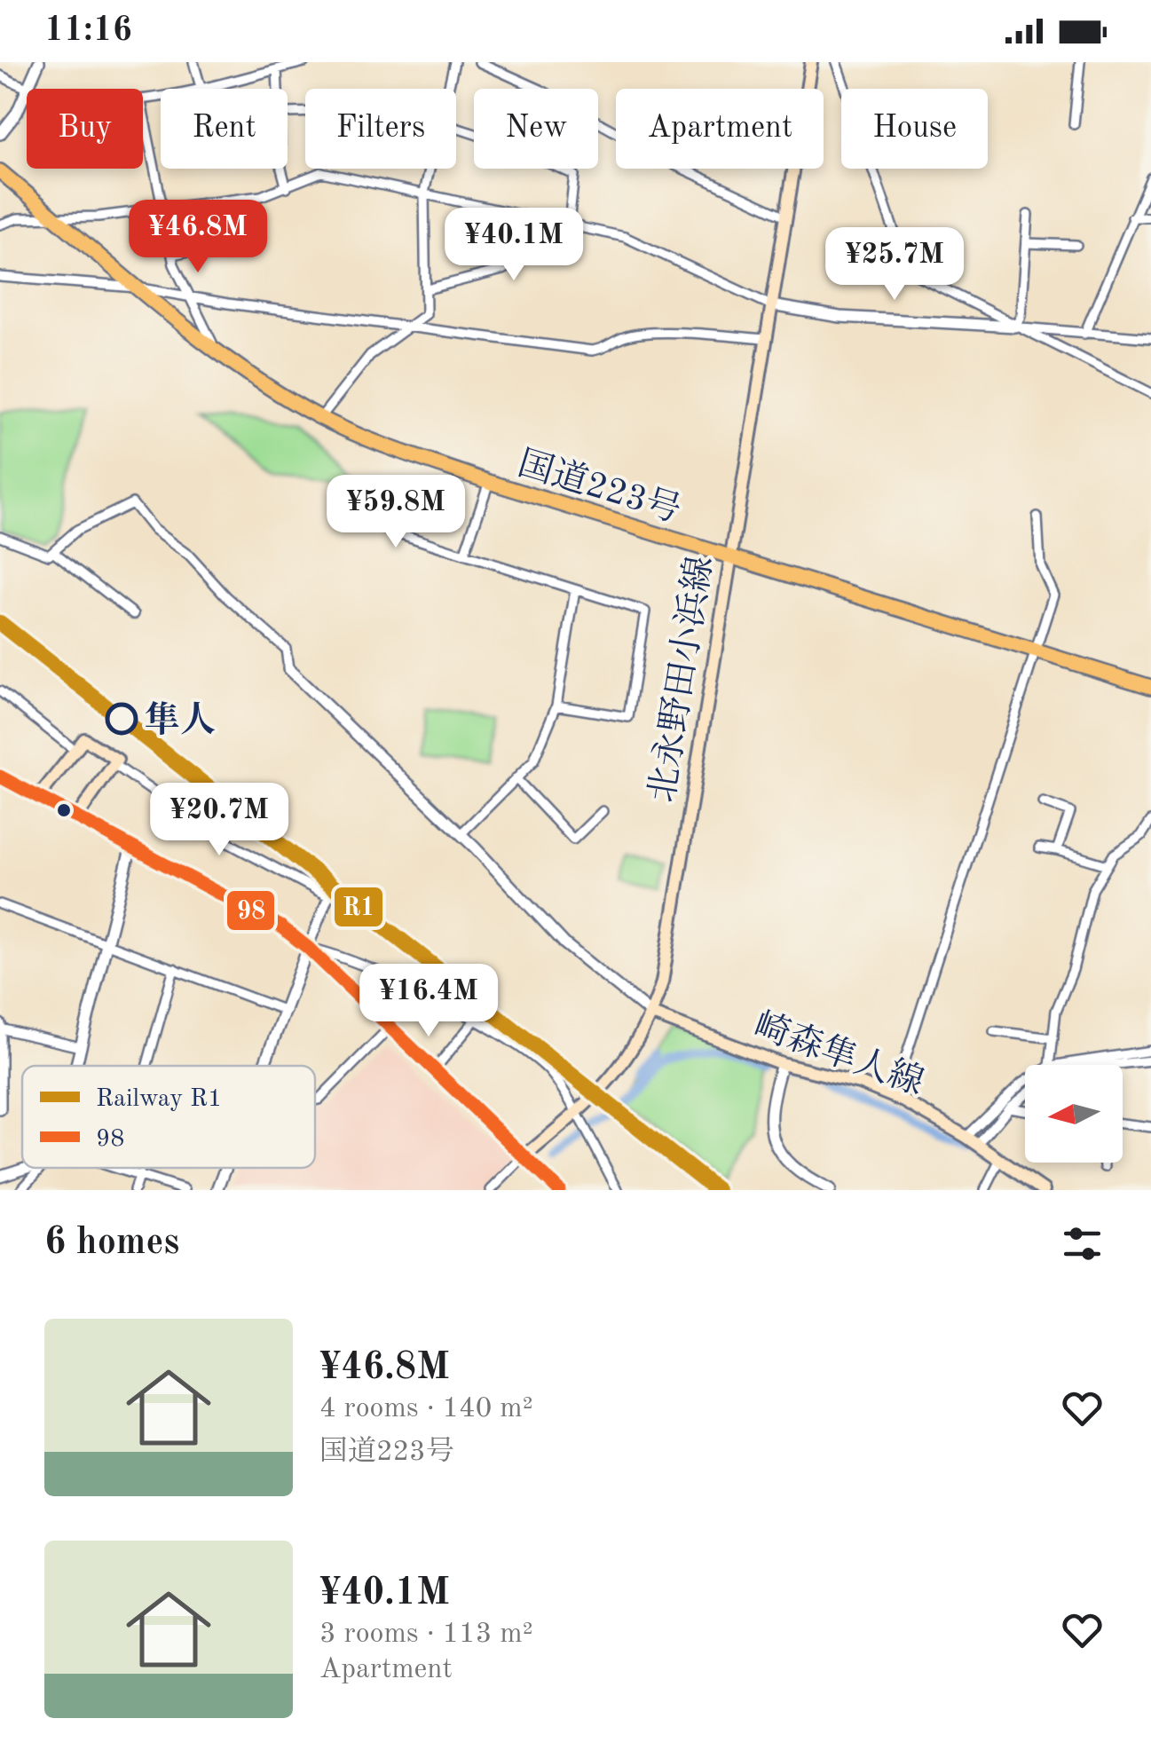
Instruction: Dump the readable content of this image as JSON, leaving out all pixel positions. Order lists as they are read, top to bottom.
{
  "streets": {
    "highway": ["国道223号"],
    "main road": ["北永野田小浜線", "崎森隼人線"]
  },
  "crossings": [
    ["国道223号", "北永野田小浜線"],
    ["北永野田小浜線", "崎森隼人線"]
  ],
  "places": ["隼人"],
  "lines": ["rail line R1", "transit line 98"],
  "legend": ["Railway R1", "98"],
  "north": "left",
  "page": {
    "status": "11:16",
    "chip": [
      "Buy",
      "Rent",
      "Filters",
      "New",
      "Apartment",
      "House"
    ],
    "price": [
      "¥46.8M",
      "¥40.1M",
      "¥25.7M",
      "¥59.8M",
      "¥20.7M",
      "¥16.4M"
    ],
    "heading": "6 homes",
    "list": [
      {
        "name": "¥46.8M",
        "note": "4 rooms · 140 m² · 国道223号"
      },
      {
        "name": "¥40.1M",
        "note": "3 rooms · 113 m² · Apartment"
      }
    ]
  }
}
